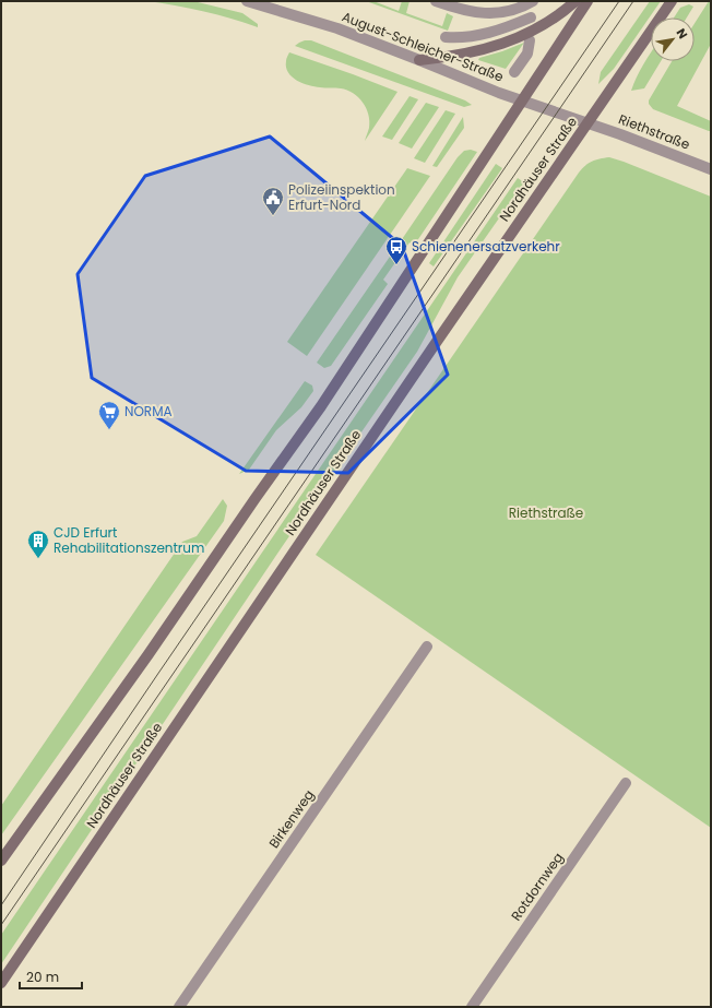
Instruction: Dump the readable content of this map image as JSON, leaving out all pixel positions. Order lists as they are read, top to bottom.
{
  "streets": {
    "main road": ["Nordhäuser Straße"],
    "street": [
      "August-Schleicher-Straße",
      "Riethstraße",
      "Birkenweg",
      "Rotdornweg"
    ]
  },
  "crossings": [
    ["August-Schleicher-Straße", "Riethstraße"],
    ["August-Schleicher-Straße", "Nordhäuser Straße"],
    ["Riethstraße", "Nordhäuser Straße"]
  ],
  "parks": ["Riethstraße"],
  "places": {
    "public building": ["Polizeiinspektion Erfurt-Nord"],
    "bus stop": ["Schienenersatzverkehr"],
    "supermarket": ["NORMA"],
    "building": ["CJD Erfurt Rehabilitationszentrum"]
  },
  "scale_bar": "20 m",
  "north": "top right"
}
